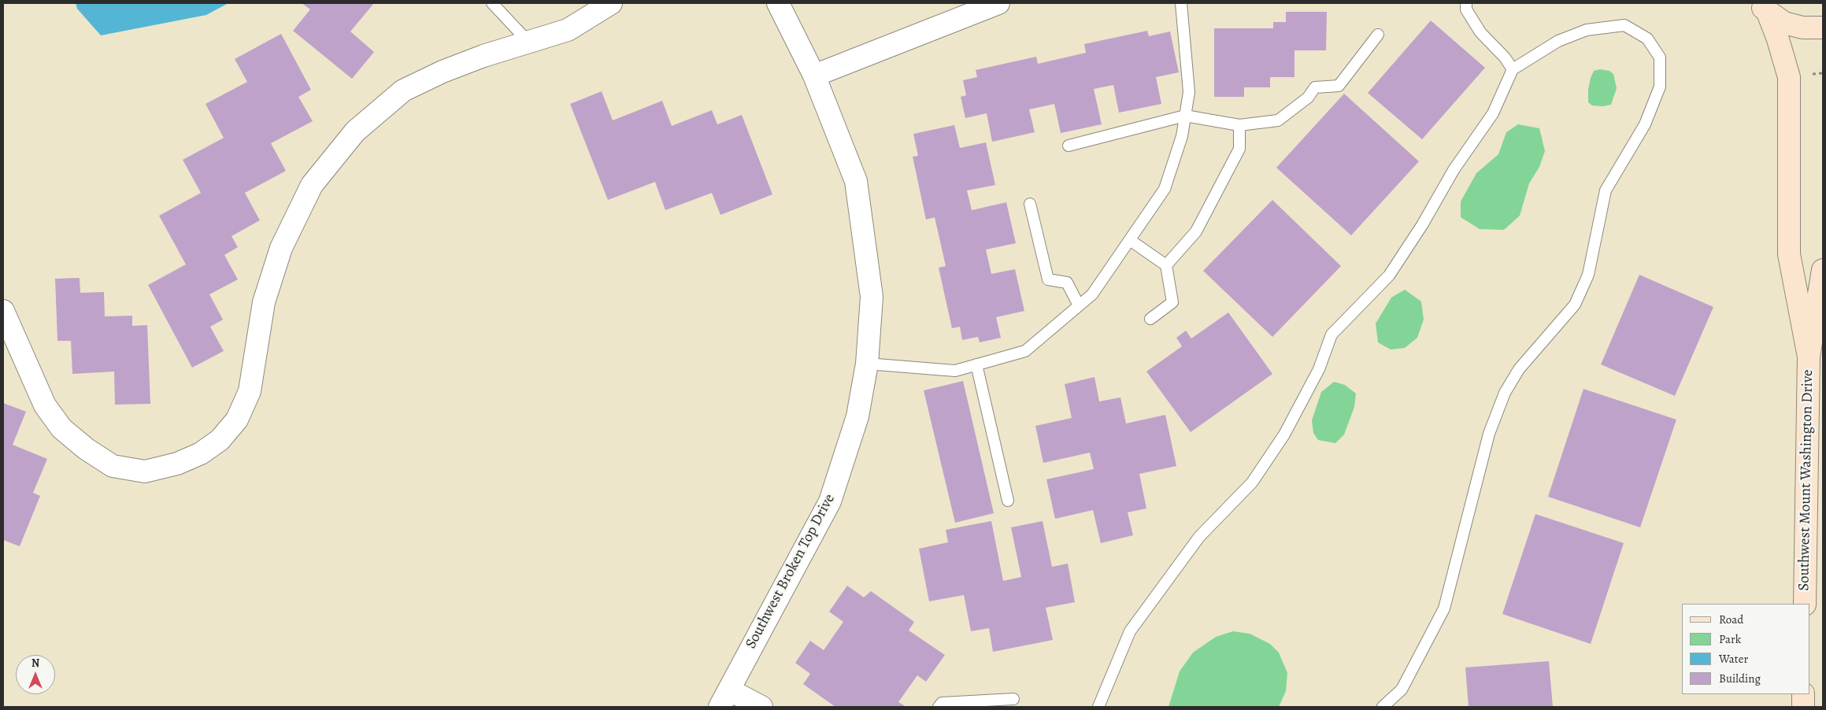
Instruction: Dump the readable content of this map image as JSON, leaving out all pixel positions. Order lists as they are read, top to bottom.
{
  "streets": {
    "main road": ["Southwest Mount Washington Drive"],
    "street": ["Southwest Broken Top Drive"]
  },
  "legend": [
    "Road",
    "Park",
    "Water",
    "Building"
  ],
  "north": "top"
}
